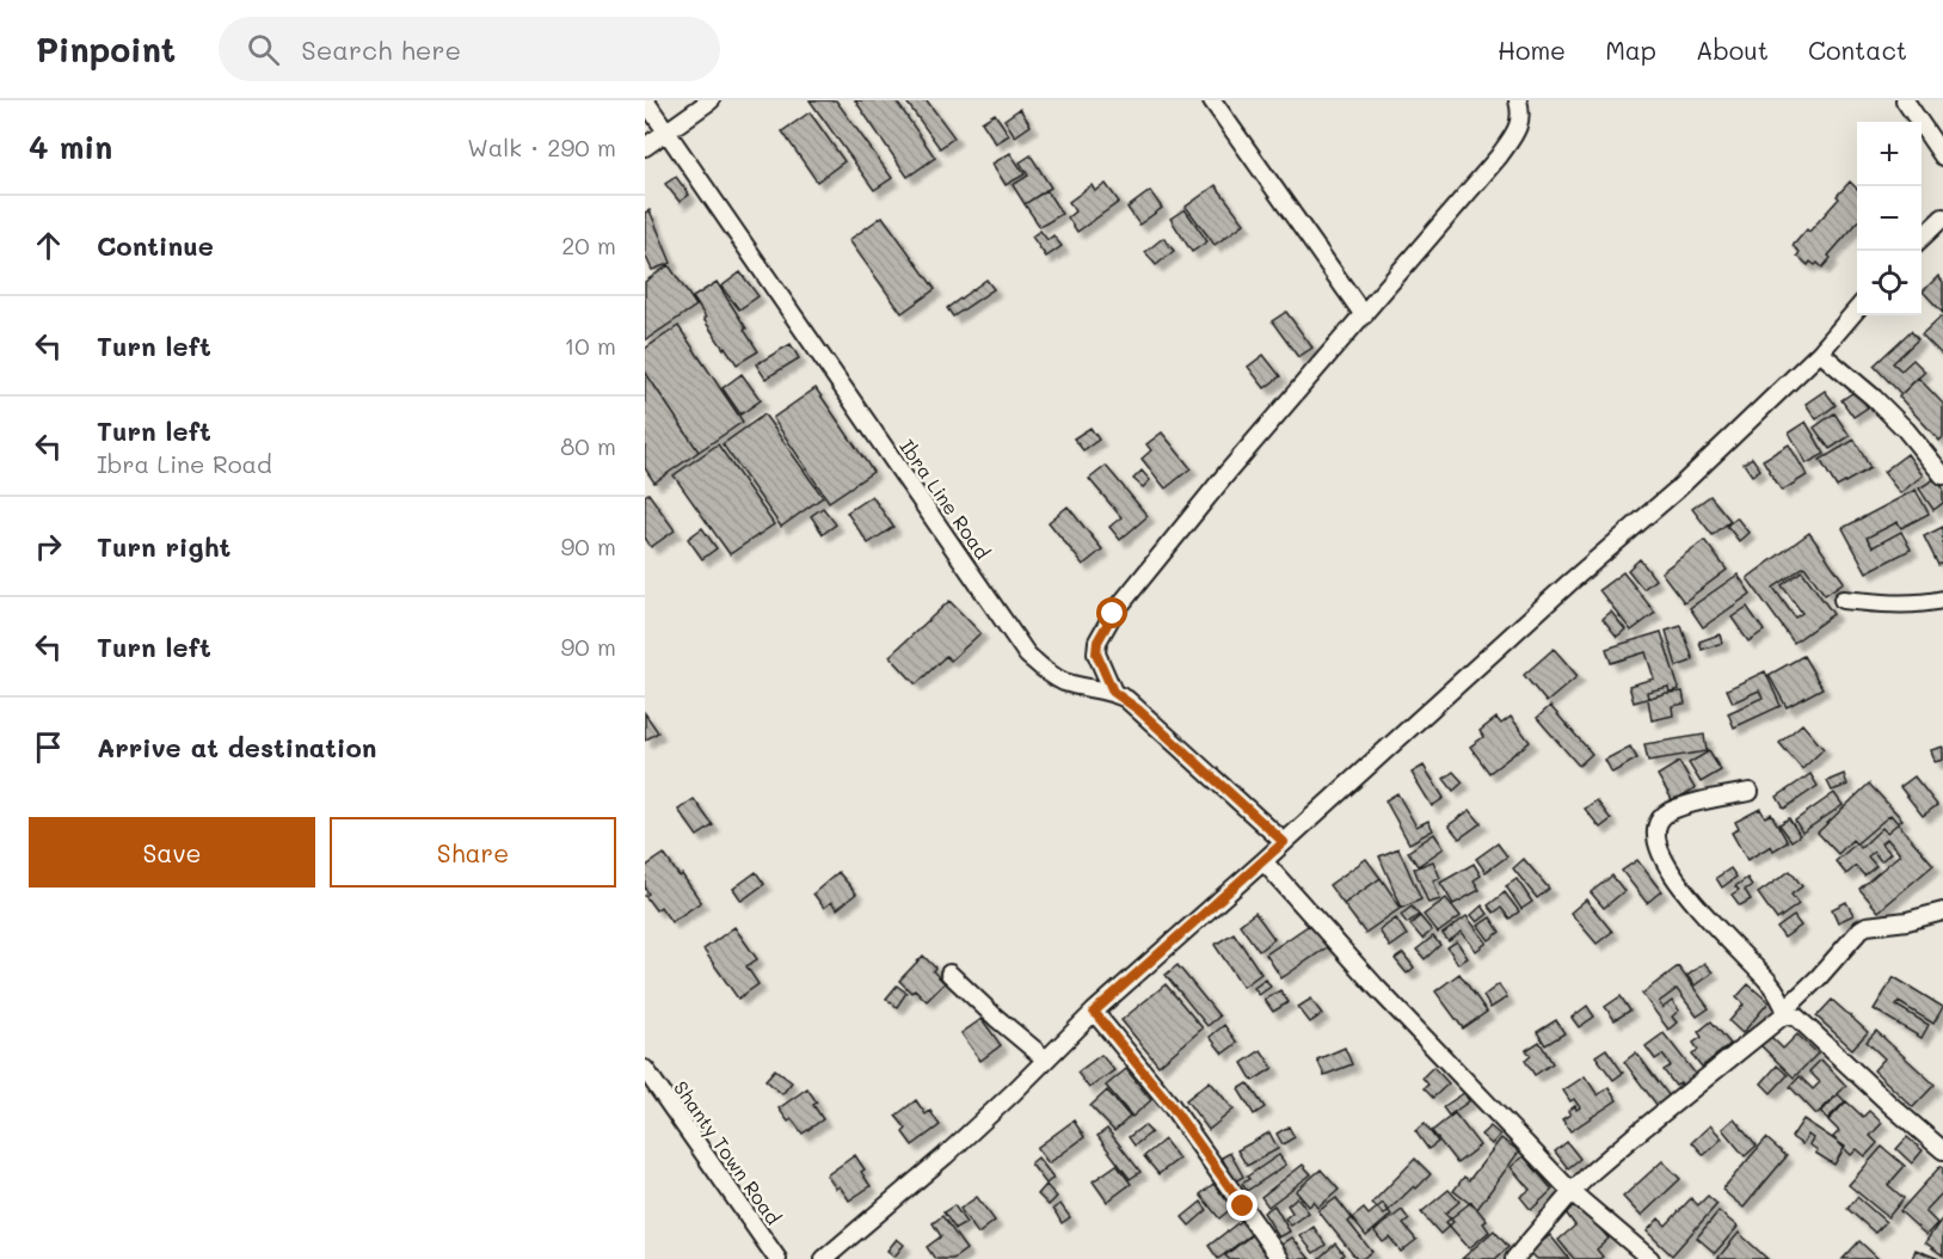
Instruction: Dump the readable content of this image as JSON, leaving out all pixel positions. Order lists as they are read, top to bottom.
{
  "streets": {
    "street": ["Ibra Line Road", "Shanty Town Road"]
  },
  "page": {
    "header": "Pinpoint",
    "search": "Search here",
    "nav": [
      "Home",
      "Map",
      "About",
      "Contact"
    ],
    "heading": ["4 min", "Walk · 290 m"],
    "map_buttons": ["+", "−"],
    "list": [
      ["Continue", "20 m"],
      ["Turn left", "10 m"],
      ["Turn left", "Ibra Line Road", "80 m"],
      ["Turn right", "90 m"],
      ["Turn left", "90 m"],
      "Arrive at destination"
    ],
    "buttons": ["Save", "Share"]
  }
}
